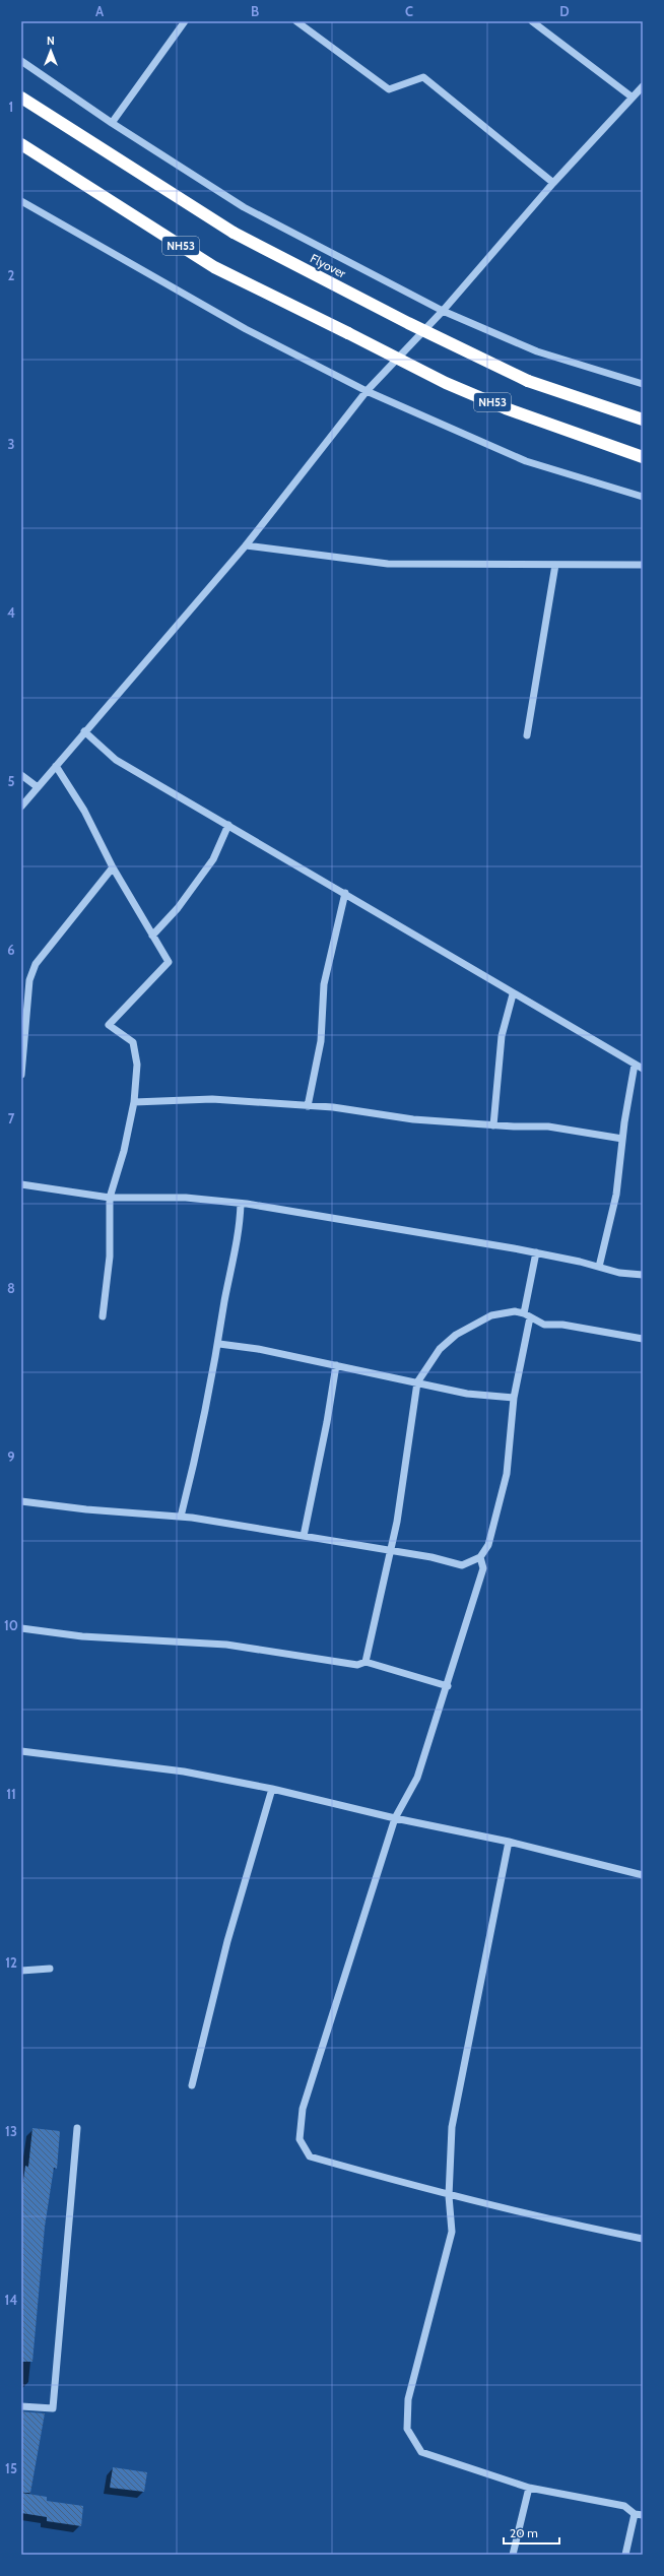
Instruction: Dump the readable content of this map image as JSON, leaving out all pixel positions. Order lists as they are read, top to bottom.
{
  "streets": {
    "highway": ["NH53", "Flyover"]
  },
  "scale_bar": "20 m",
  "north": "top",
  "grid": {
    "columns": [
      "A",
      "B",
      "C",
      "D"
    ],
    "rows": [
      "1",
      "2",
      "3",
      "4",
      "5",
      "6",
      "7",
      "8",
      "9",
      "10",
      "11",
      "12",
      "13",
      "14",
      "15"
    ]
  }
}
